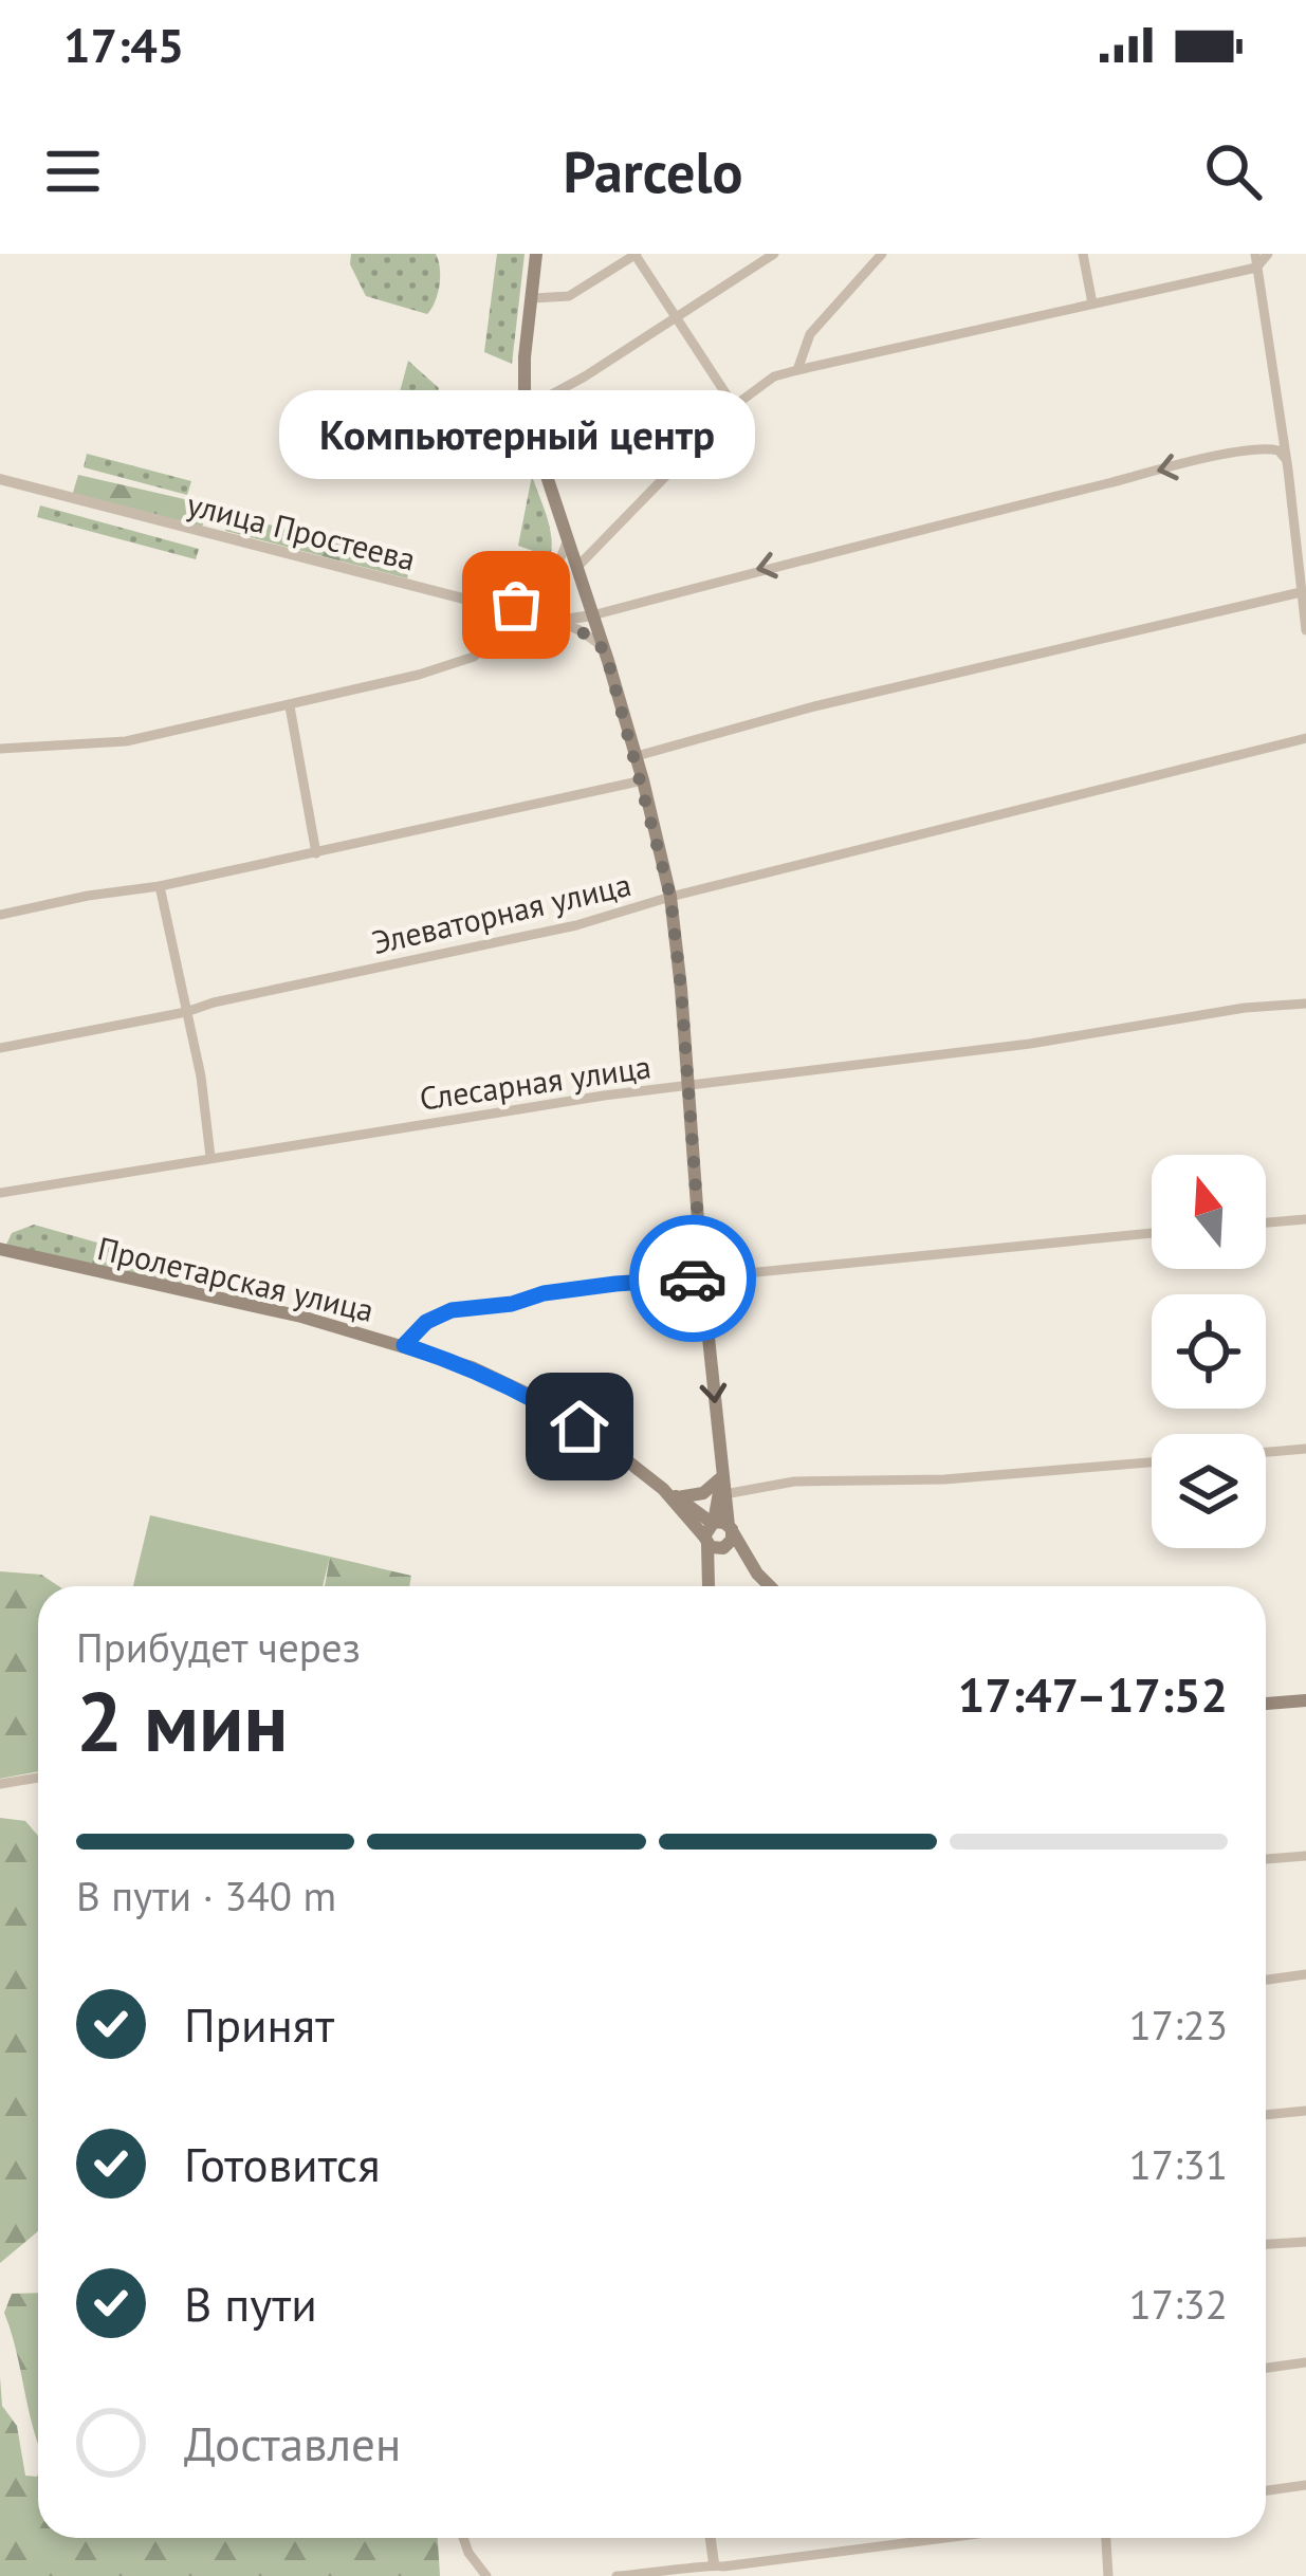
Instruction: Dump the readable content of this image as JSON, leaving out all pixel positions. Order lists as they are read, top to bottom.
{
  "streets": {
    "main road": ["Пролетарская улица"],
    "street": ["улица Простеева", "Элеваторная улица", "Слесарная улица"]
  },
  "places": ["Компьютерный центр"],
  "north": "top",
  "page": {
    "status": "17:45",
    "header": "Parcelo",
    "bubble": "Компьютерный центр",
    "heading": ["2 мин", "Прибудет через", "17:47–17:52"],
    "bar": "В пути · 340 m",
    "list": [
      ["Принят", "17:23"],
      ["Готовится", "17:31"],
      ["В пути", "17:32"],
      "Доставлен"
    ]
  }
}
